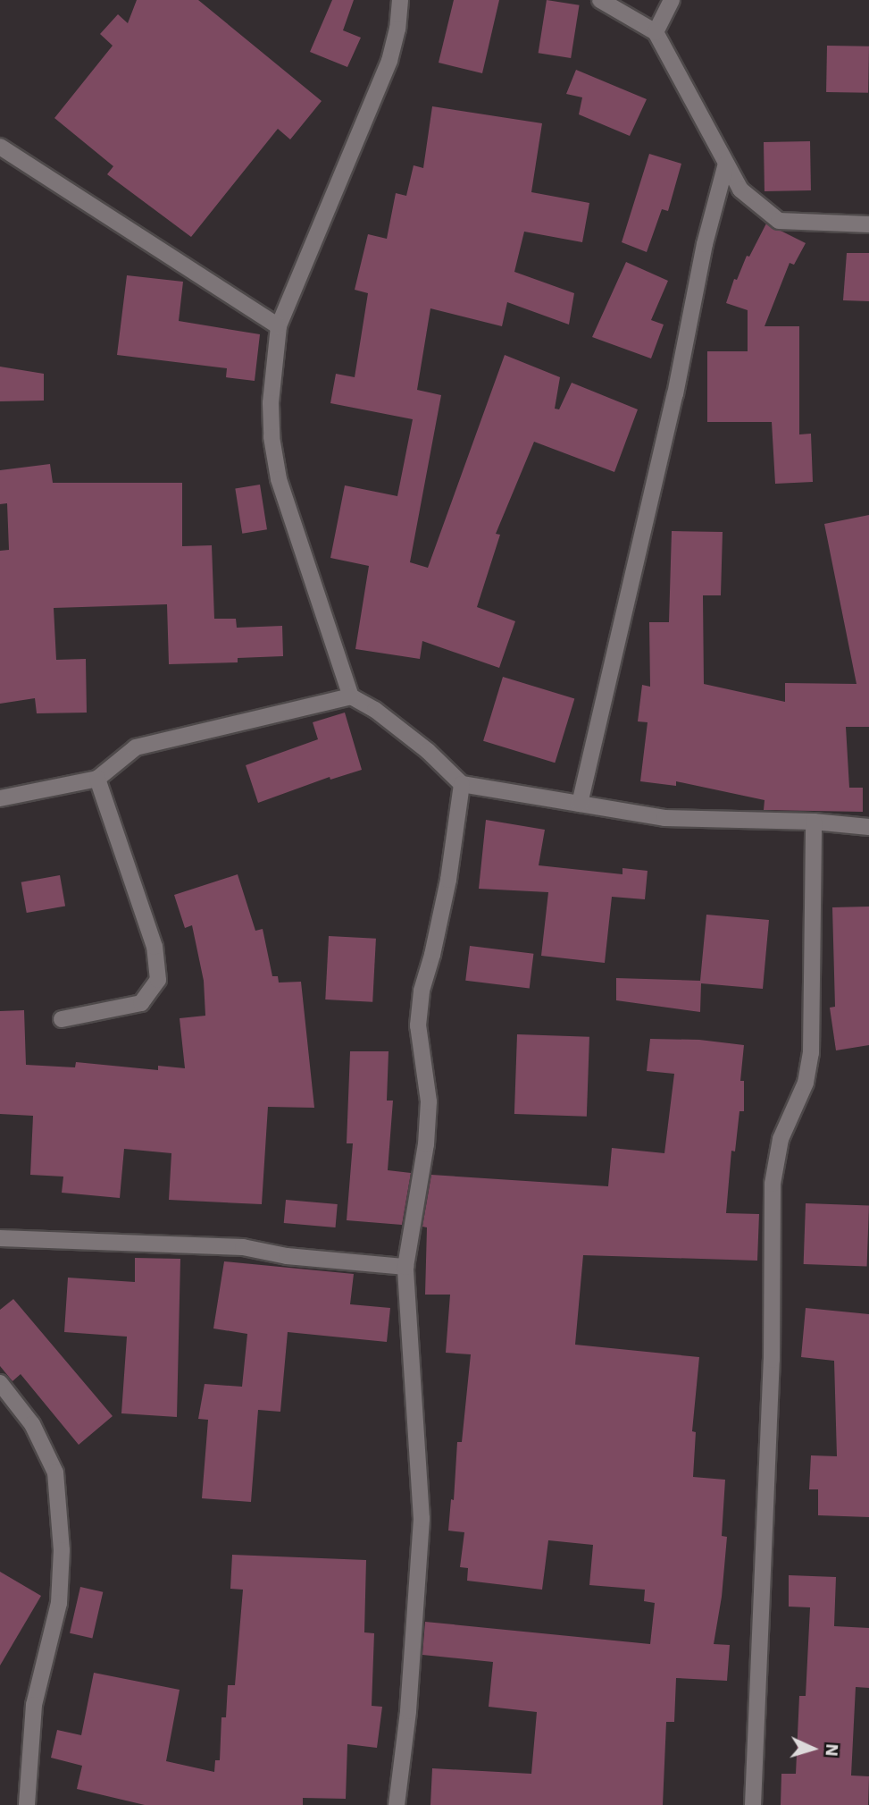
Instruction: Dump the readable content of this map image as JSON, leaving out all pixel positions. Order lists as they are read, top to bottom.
{
  "north": "right"
}
